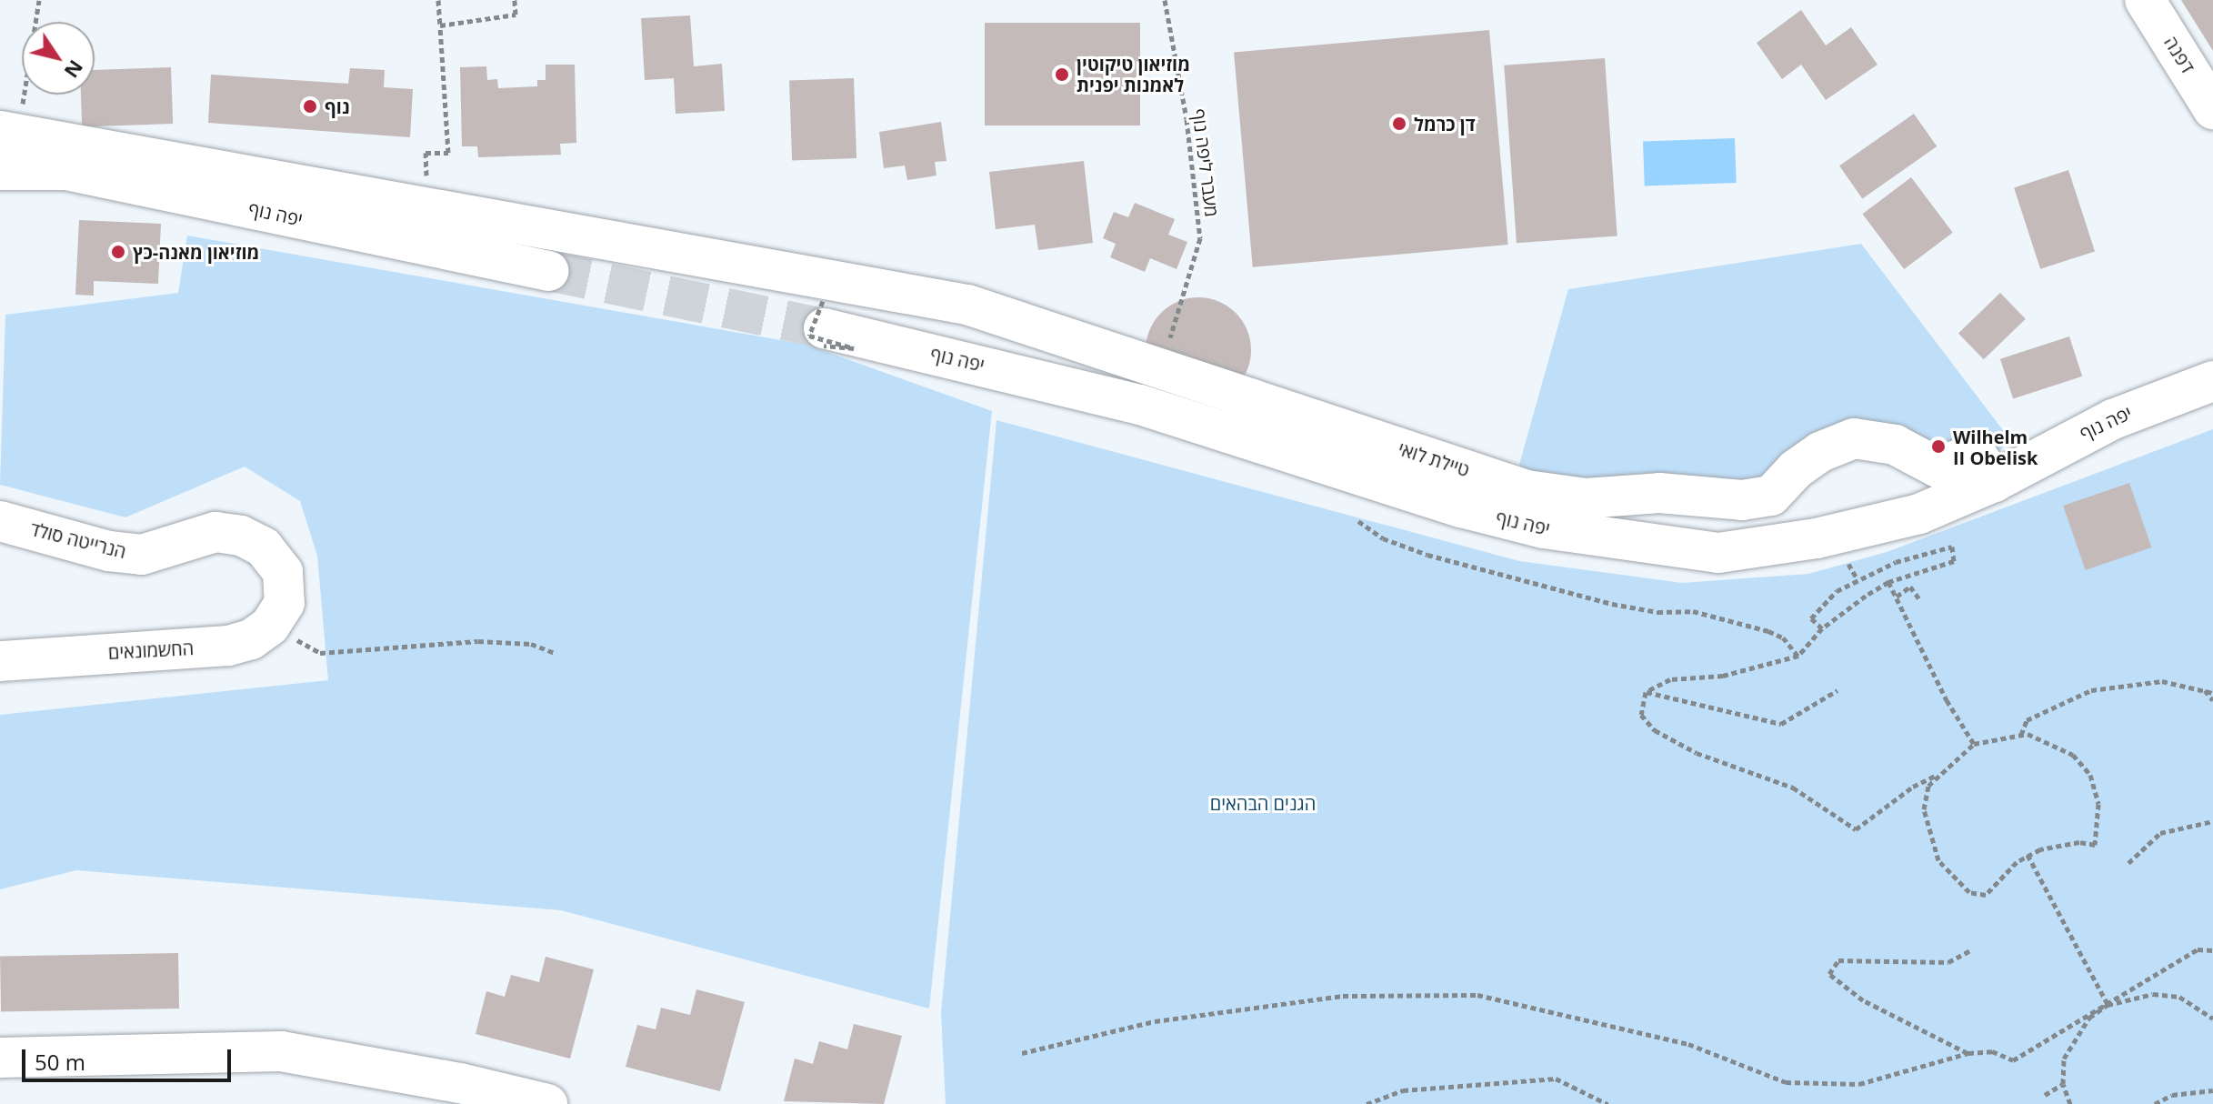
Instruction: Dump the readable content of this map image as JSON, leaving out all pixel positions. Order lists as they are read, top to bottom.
{
  "streets": {
    "street": [
      "דפנה",
      "יפה נוף",
      "טיילת לואי",
      "הנרייטה סולד",
      "החשמונאים"
    ],
    "path": ["מעבר ליפה נוף"]
  },
  "crossings": [
    ["מעבר ליפה נוף", "טיילת לואי"],
    ["יפה נוף", "טיילת לואי"],
    ["הנרייטה סולד", "החשמונאים"]
  ],
  "parks": ["הגנים הבהאים"],
  "places": [
    "מוזיאון טיקוטין לאמנות יפנית",
    "נוף",
    "דן כרמל",
    "מוזיאון מאנה-כץ",
    "Wilhelm II Obelisk"
  ],
  "scale_bar": "50 m",
  "north": "bottom right"
}
